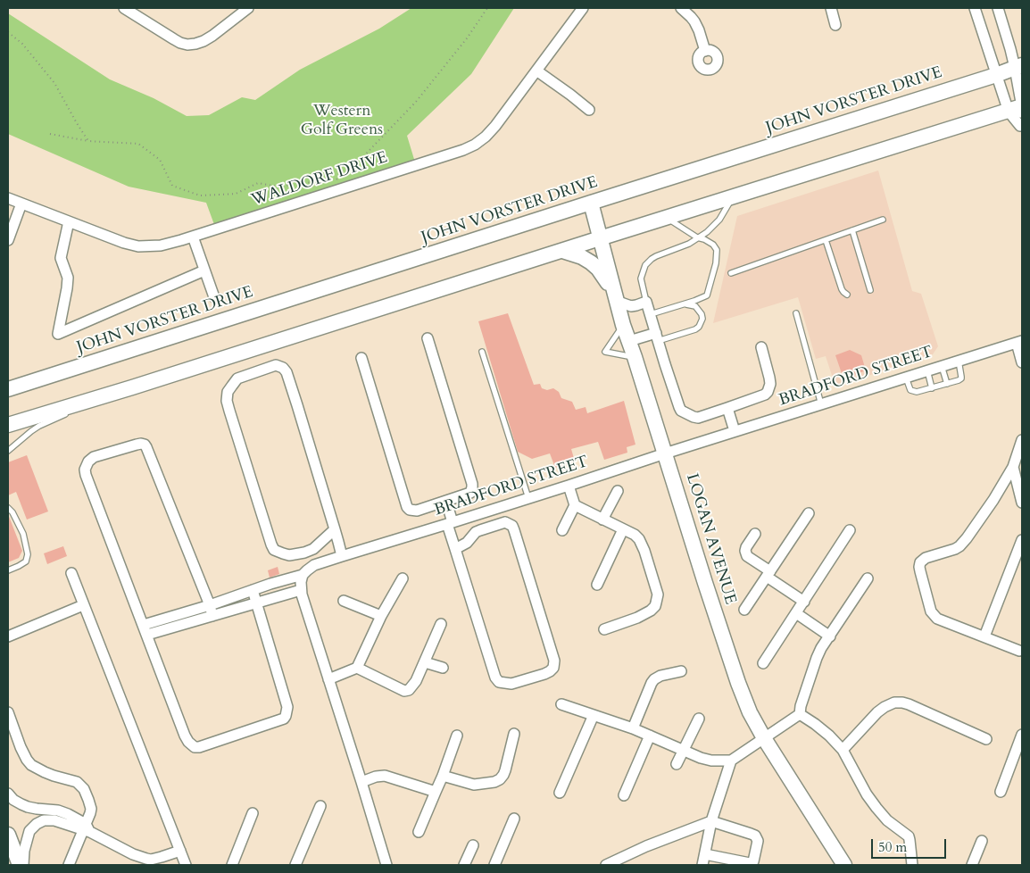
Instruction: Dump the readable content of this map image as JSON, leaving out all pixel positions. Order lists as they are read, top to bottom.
{
  "streets": {
    "main road": ["JOHN VORSTER DRIVE", "LOGAN AVENUE"],
    "street": ["WALDORF DRIVE", "BRADFORD STREET"]
  },
  "crossings": [
    ["JOHN VORSTER DRIVE", "LOGAN AVENUE"],
    ["BRADFORD STREET", "LOGAN AVENUE"]
  ],
  "parks": ["Western Golf Greens"],
  "scale_bar": "50 m"
}
